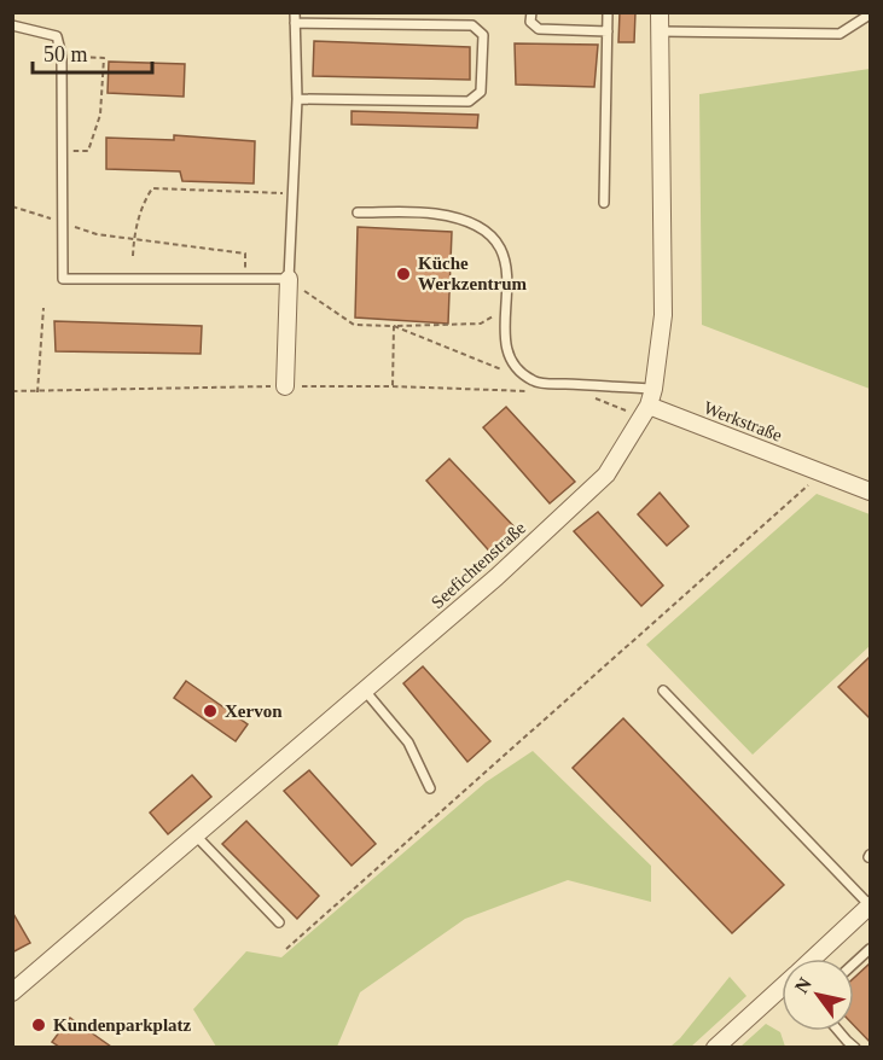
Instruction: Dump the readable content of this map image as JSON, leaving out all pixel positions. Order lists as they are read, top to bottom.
{
  "streets": {
    "street": ["Werkstraße", "Seefichtenstraße"]
  },
  "crossings": [
    ["Werkstraße", "Seefichtenstraße"]
  ],
  "places": ["Küche Werkzentrum", "Xervon", "Kundenparkplatz"],
  "scale_bar": "50 m",
  "north": "top left"
}
